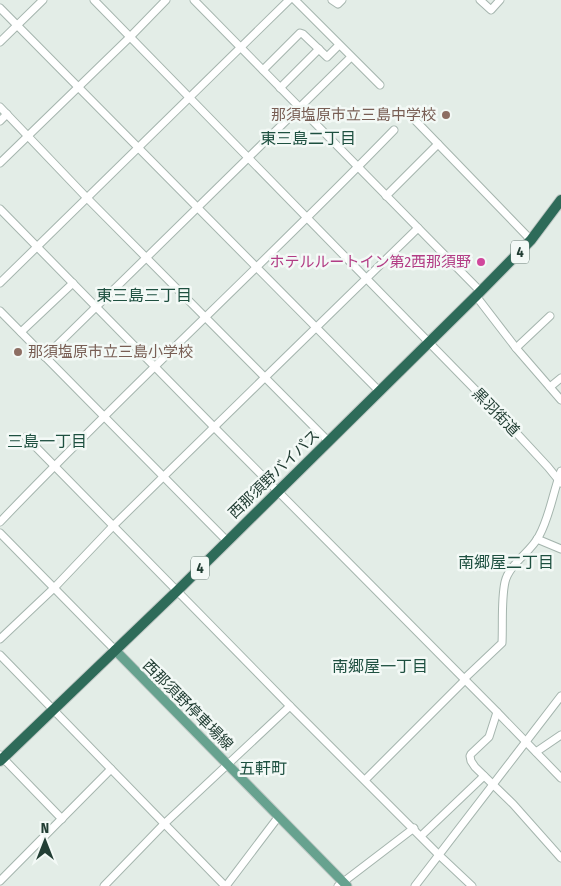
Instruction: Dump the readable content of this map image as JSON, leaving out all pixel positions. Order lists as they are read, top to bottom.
{
  "streets": {
    "highway": ["4", "西那須野バイパス"],
    "main road": ["西那須野停車場線"],
    "street": ["黒羽街道"]
  },
  "crossings": [
    ["黒羽街道", "西那須野バイパス"],
    ["西那須野バイパス", "西那須野停車場線"]
  ],
  "districts": [
    "東三島二丁目",
    "東三島三丁目",
    "三島一丁目",
    "南郷屋二丁目",
    "南郷屋一丁目",
    "五軒町"
  ],
  "places": ["那須塩原市立三島中学校", "ホテルルートイン第2西那須野", "那須塩原市立三島小学校"],
  "north": "top"
}
